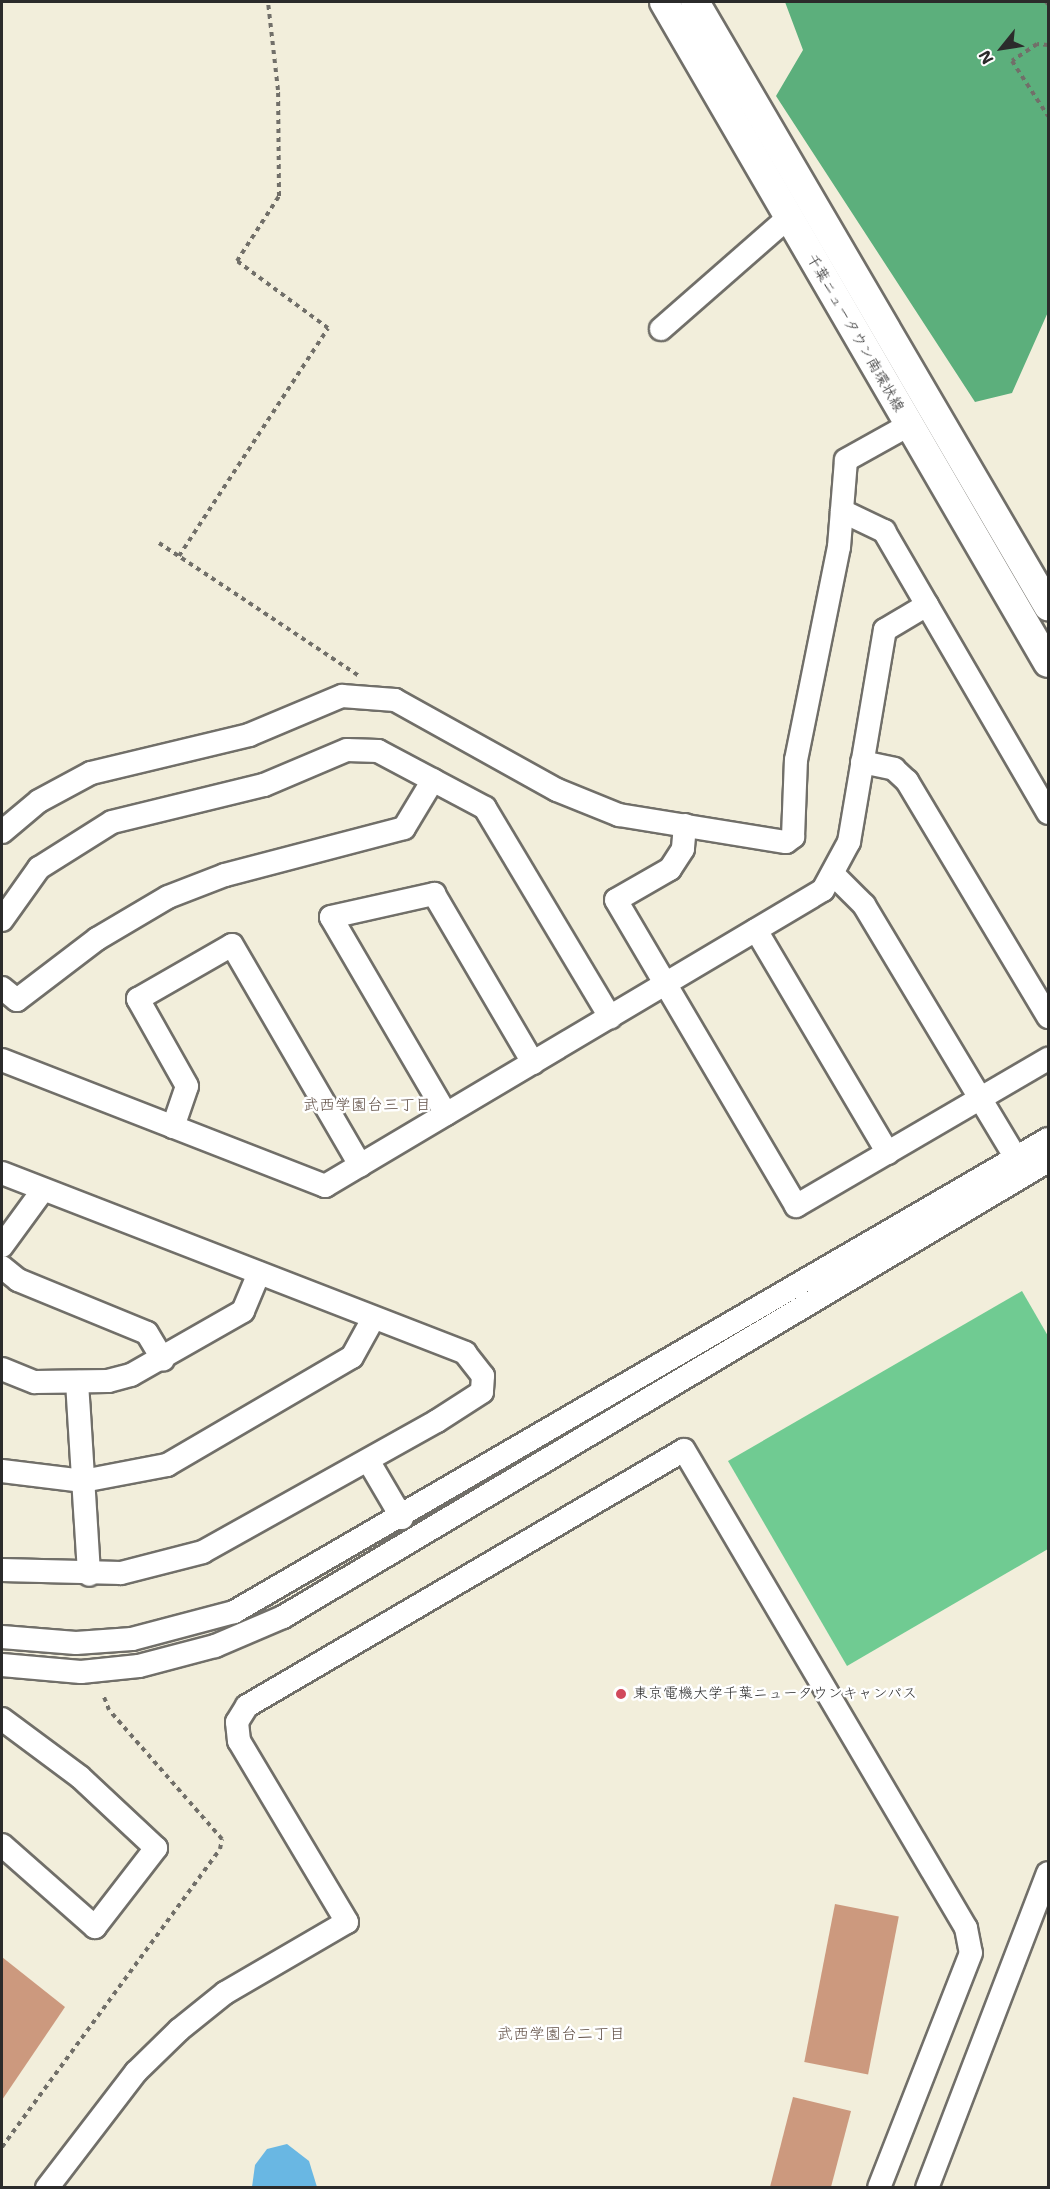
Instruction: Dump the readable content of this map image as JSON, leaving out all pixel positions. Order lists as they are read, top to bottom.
{
  "streets": {
    "main road": ["千葉ニュータウン南環状線"]
  },
  "districts": ["武西学園台三丁目", "武西学園台二丁目"],
  "places": ["東京電機大学千葉ニュータウンキャンパス"],
  "north": "bottom left"
}
